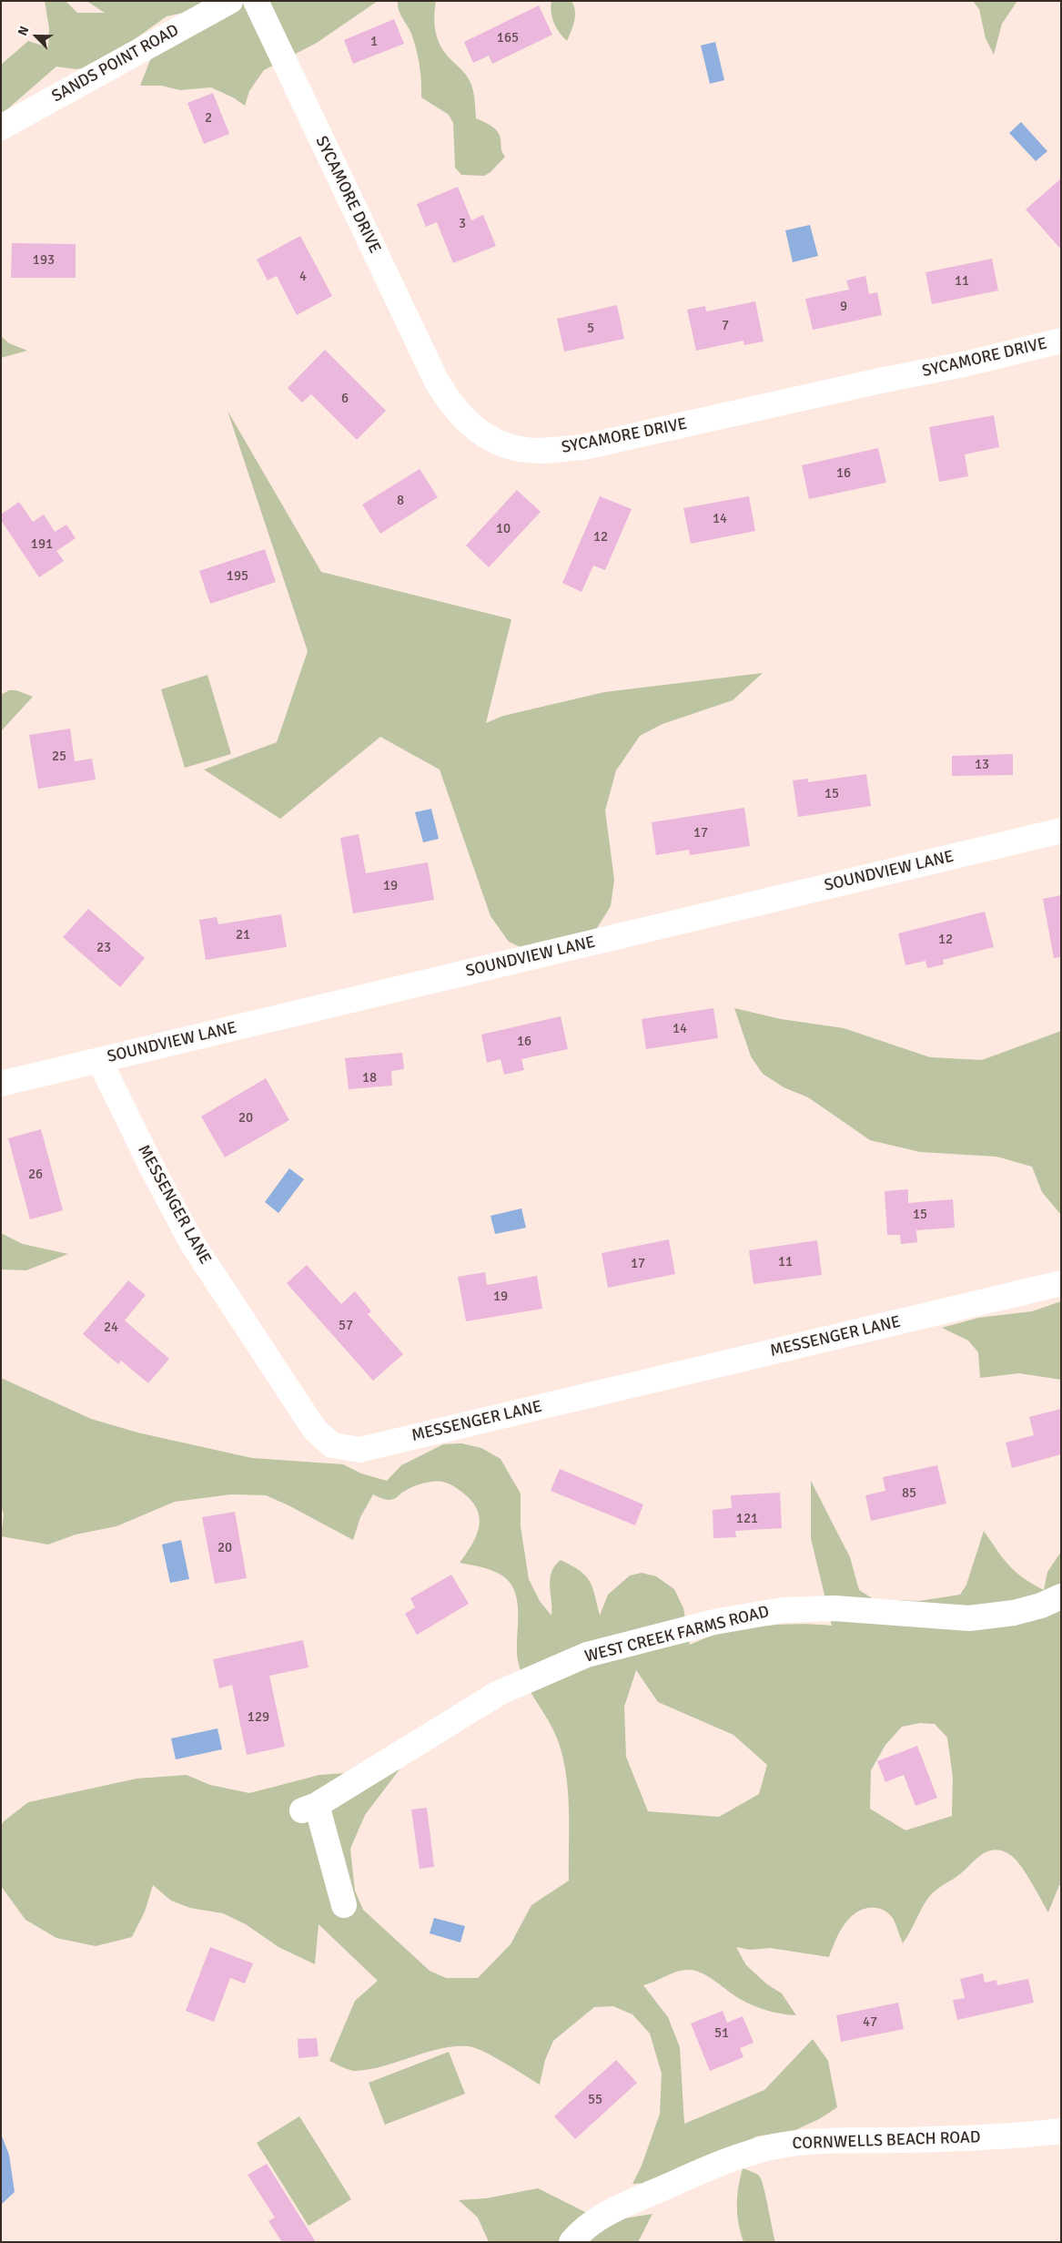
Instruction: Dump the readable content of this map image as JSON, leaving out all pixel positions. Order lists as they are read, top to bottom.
{
  "streets": {
    "street": [
      "SANDS POINT ROAD",
      "SYCAMORE DRIVE",
      "SOUNDVIEW LANE",
      "MESSENGER LANE",
      "WEST CREEK FARMS ROAD",
      "CORNWELLS BEACH ROAD"
    ]
  },
  "crossings": [
    ["SOUNDVIEW LANE", "MESSENGER LANE"]
  ],
  "house_numbers": [
    "165",
    "1",
    "2",
    "3",
    "193",
    "4",
    "11",
    "9",
    "7",
    "5",
    "6",
    "16",
    "8",
    "14",
    "10",
    "12",
    "191",
    "195",
    "25",
    "13",
    "15",
    "17",
    "19",
    "21",
    "12",
    "23",
    "14",
    "16",
    "18",
    "20",
    "26",
    "15",
    "11",
    "17",
    "19",
    "57",
    "24",
    "85",
    "121",
    "20",
    "129",
    "47",
    "51",
    "55"
  ],
  "north": "top left"
}
